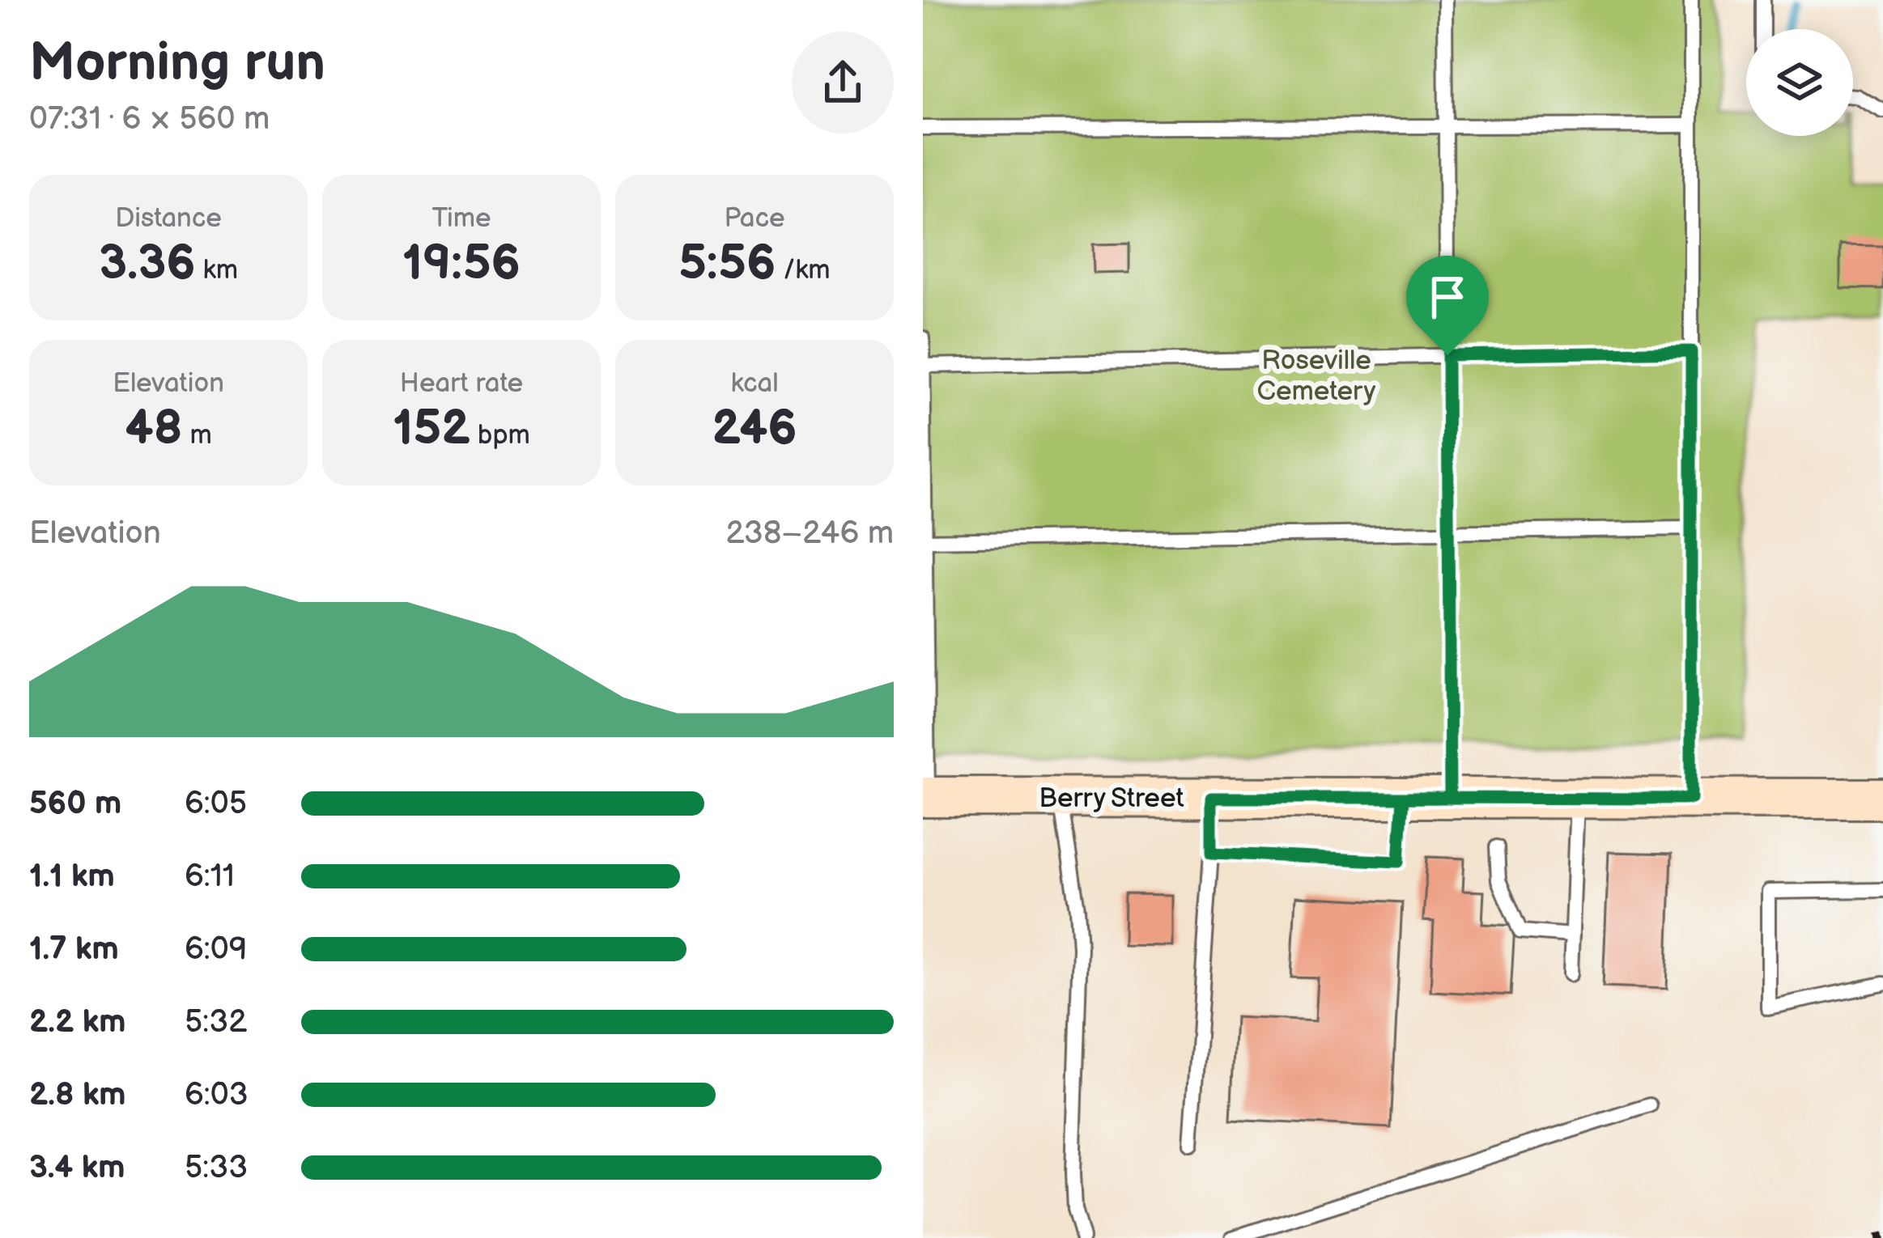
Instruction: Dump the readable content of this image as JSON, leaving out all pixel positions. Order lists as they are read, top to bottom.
{
  "streets": {
    "street": ["Berry Street"]
  },
  "parks": ["Roseville Cemetery"],
  "page": {
    "heading": ["Morning run", "07:31 · 6 × 560 m"],
    "stats": [
      ["Distance", "3.36 km"],
      ["Time", "19:56"],
      ["Pace", "5:56 /km"],
      ["Elevation", "48 m"],
      ["Heart rate", "152 bpm"],
      ["kcal", "246"]
    ],
    "chart": ["Elevation", "238–246 m"],
    "list": [
      {
        "name": "560 m",
        "note": "6:05"
      },
      {
        "name": "1.1 km",
        "note": "6:11"
      },
      {
        "name": "1.7 km",
        "note": "6:09"
      },
      {
        "name": "2.2 km",
        "note": "5:32"
      },
      {
        "name": "2.8 km",
        "note": "6:03"
      },
      {
        "name": "3.4 km",
        "note": "5:33"
      }
    ]
  }
}
